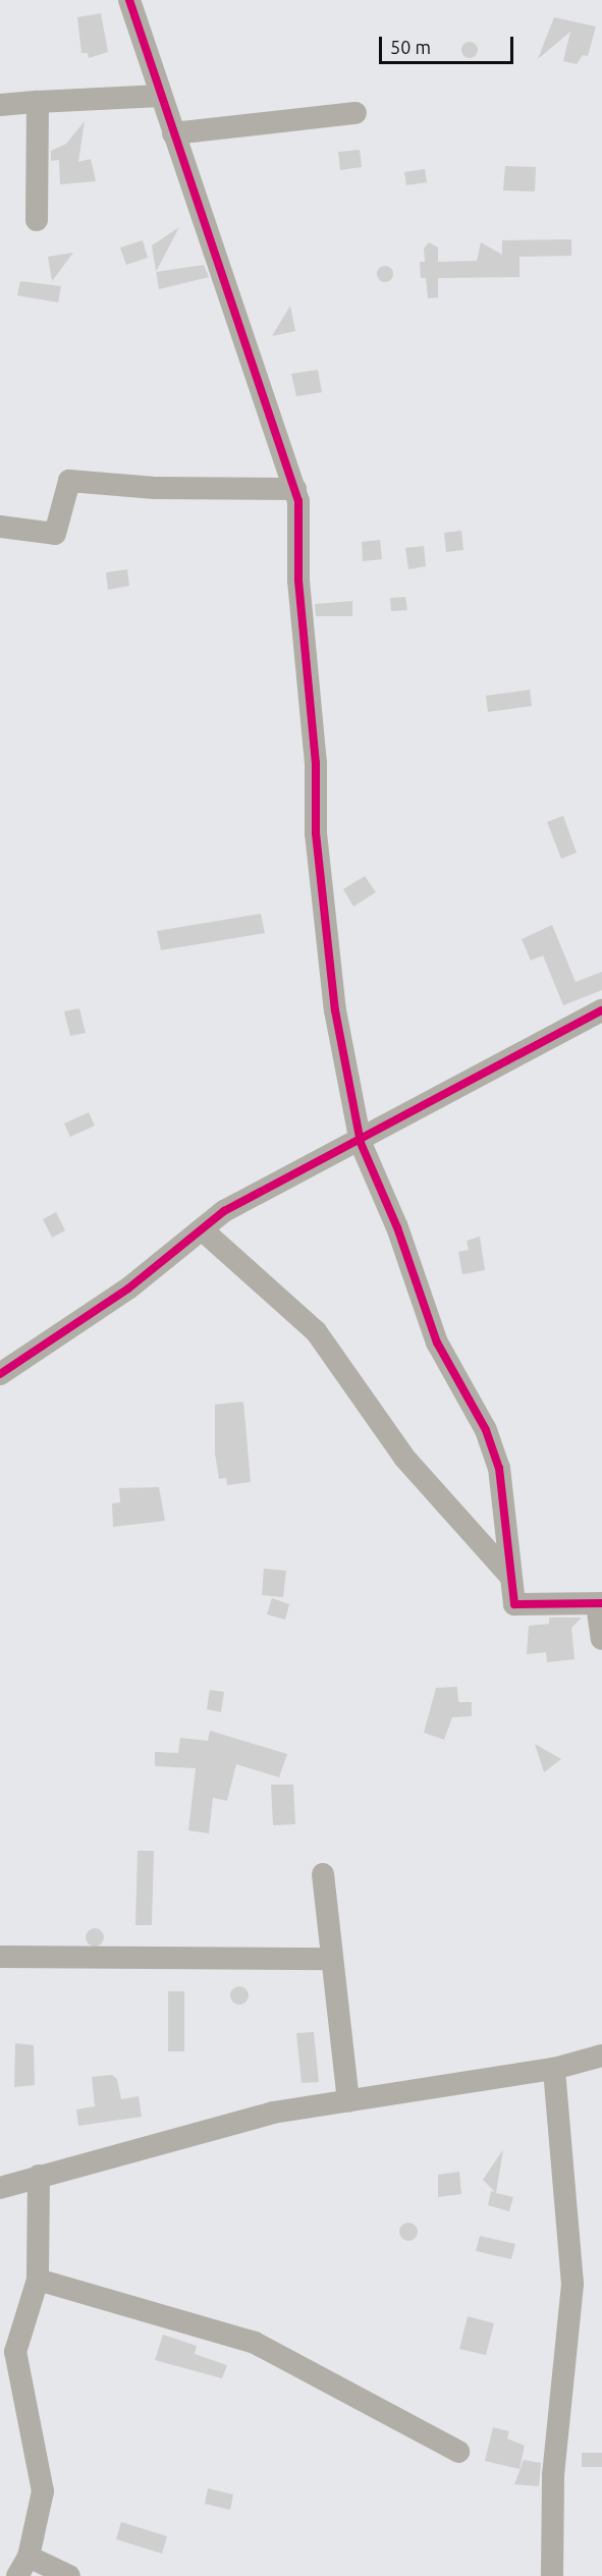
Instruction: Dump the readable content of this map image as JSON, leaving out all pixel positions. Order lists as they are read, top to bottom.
{
  "scale_bar": "50 m"
}
